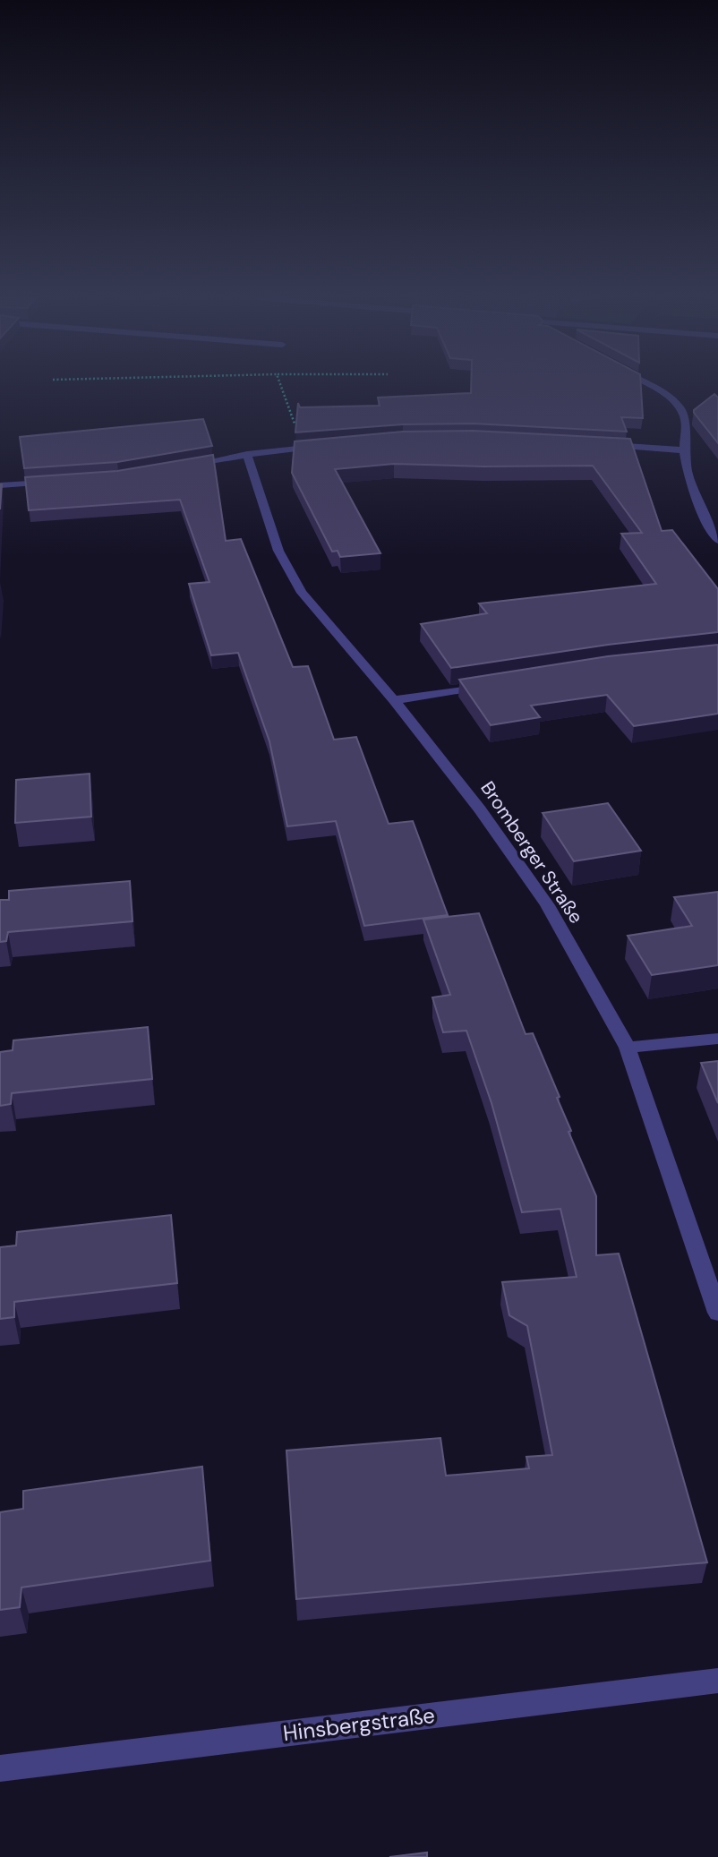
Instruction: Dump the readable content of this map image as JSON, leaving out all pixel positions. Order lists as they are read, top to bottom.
{
  "streets": {
    "street": ["Bromberger Straße", "Hinsbergstraße"]
  }
}
